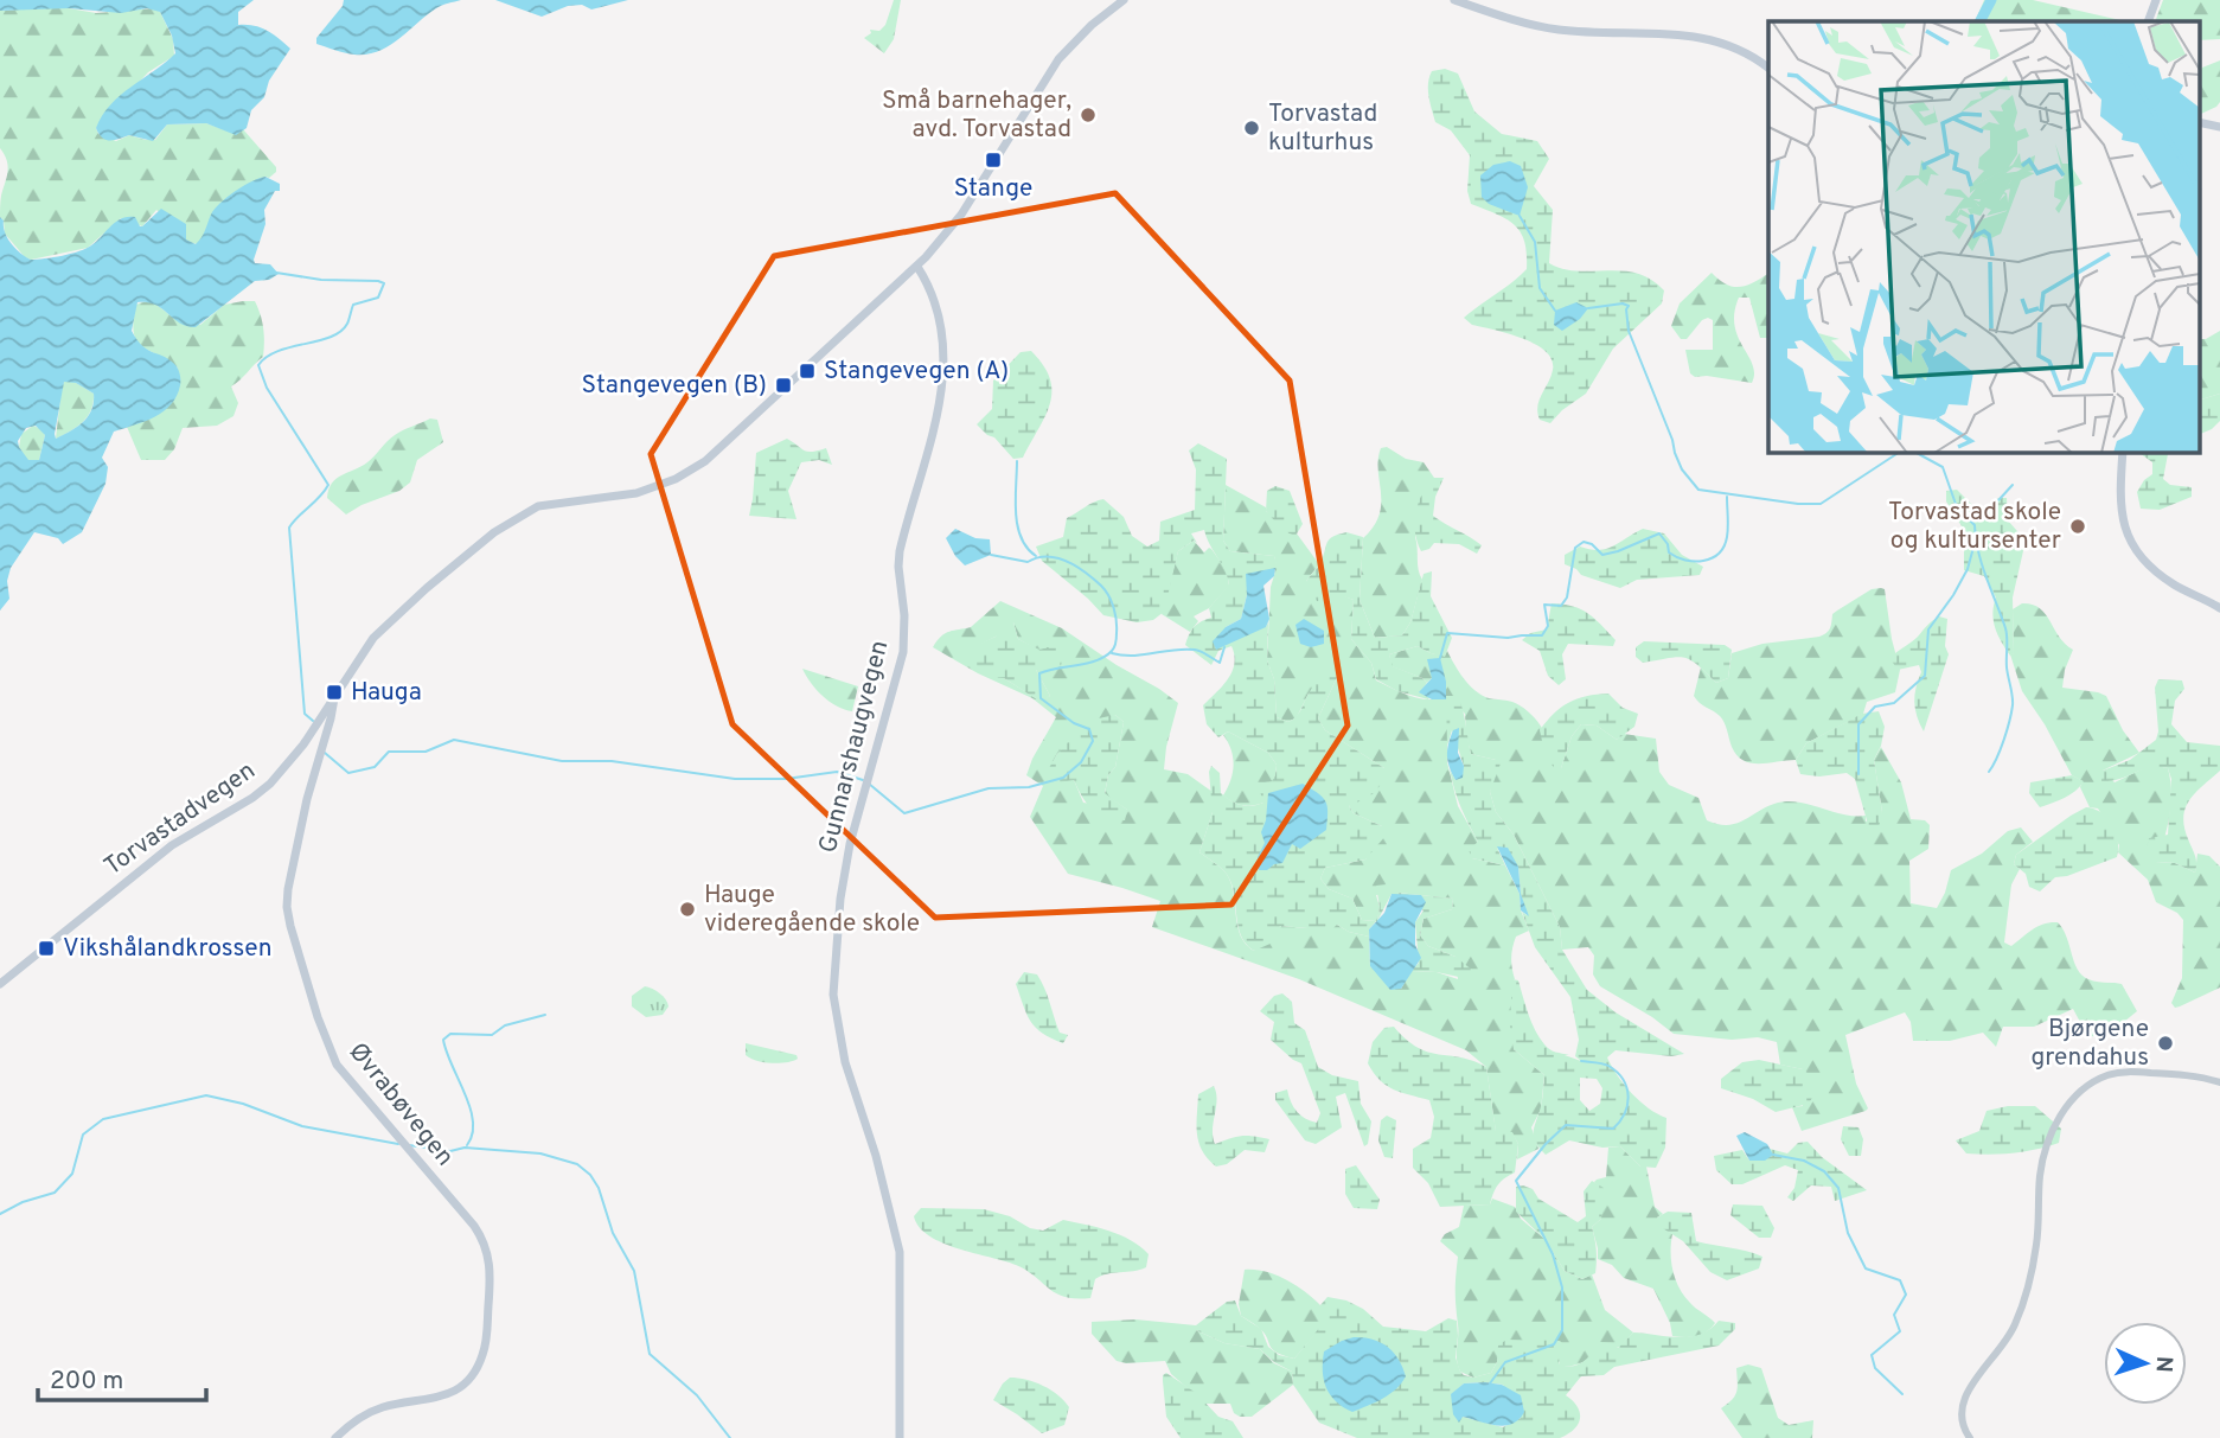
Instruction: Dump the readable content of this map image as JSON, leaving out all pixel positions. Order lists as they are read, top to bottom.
{
  "streets": {
    "main road": ["Gunnarshaugvegen", "Torvastadvegen", "Øvrabøvegen"]
  },
  "crossings": [
    ["Gunnarshaugvegen", "Torvastadvegen"],
    ["Torvastadvegen", "Øvrabøvegen"]
  ],
  "places": {
    "other": [
      "Små barnehager, avd. Torvastad",
      "Torvastad kulturhus",
      "Torvastad skole og kultursenter",
      "Hauge videregående skole",
      "Bjørgene grendahus"
    ],
    "transit": [
      "Stange",
      "Stangevegen (A)",
      "Stangevegen (B)",
      "Hauga",
      "Vikshålandkrossen"
    ]
  },
  "scale_bar": "200 m",
  "north": "right"
}
